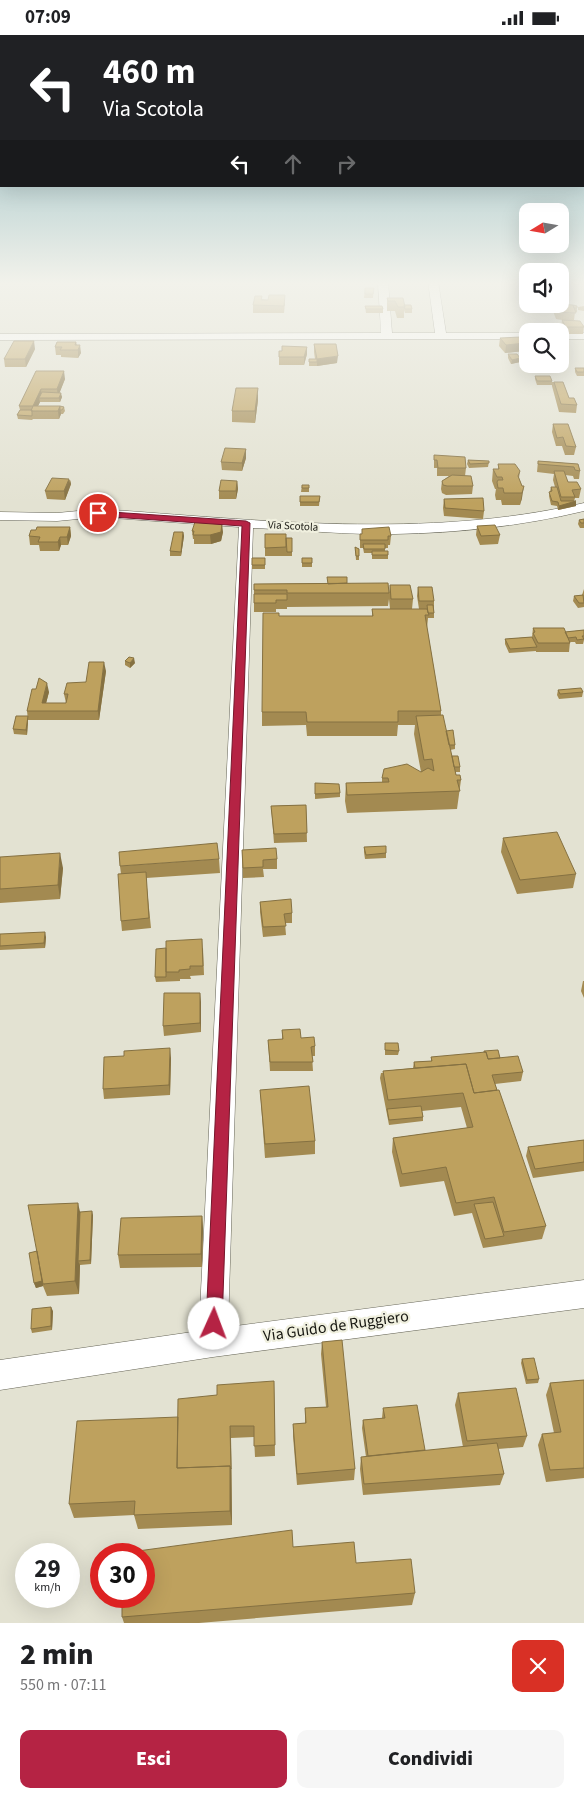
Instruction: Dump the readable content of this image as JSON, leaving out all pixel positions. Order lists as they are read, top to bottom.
{
  "streets": {
    "street": ["Via Scotola", "Via Guido de Ruggiero"]
  },
  "north": "left",
  "page": {
    "status": "07:09",
    "turn": ["460 m", "Via Scotola"],
    "speed": "29 km/h",
    "limit": "30",
    "heading": ["2 min", "550 m · 07:11"],
    "buttons": ["Esci", "Condividi"]
  }
}
